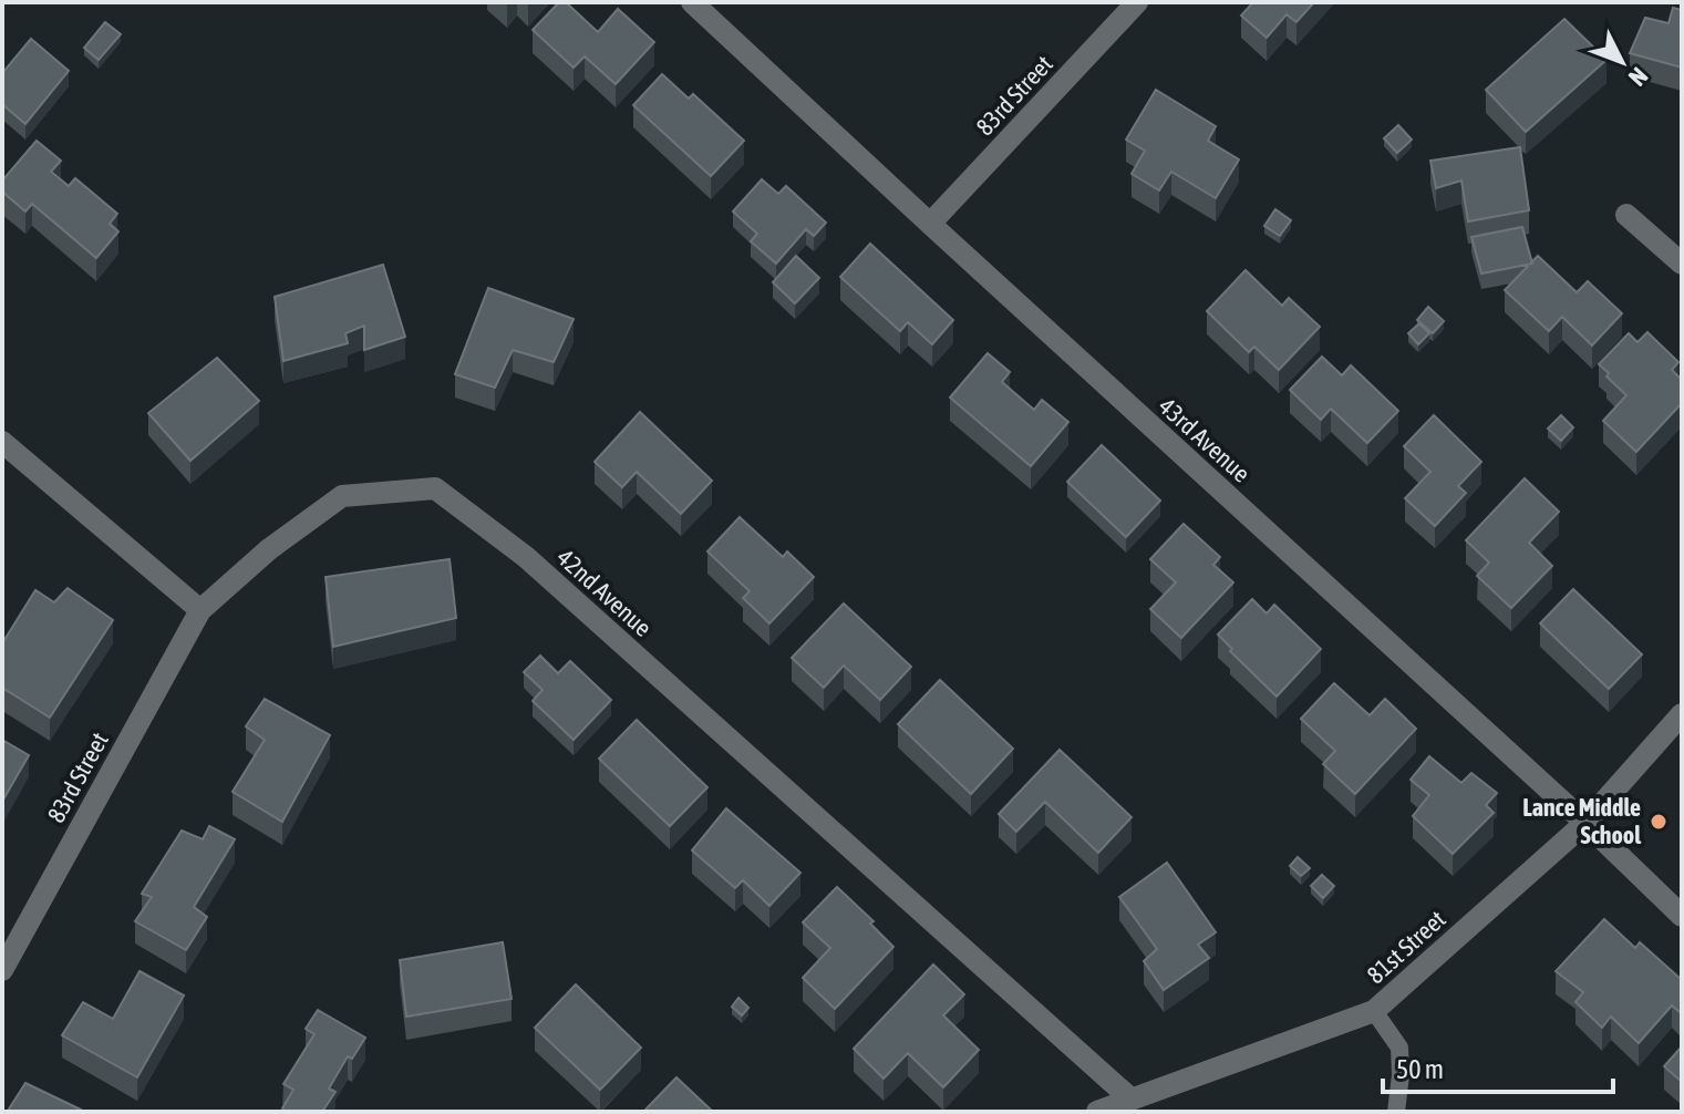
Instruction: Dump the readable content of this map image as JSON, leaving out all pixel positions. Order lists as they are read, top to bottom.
{
  "streets": {
    "street": [
      "83rd Street",
      "43rd Avenue",
      "42nd Avenue",
      "81st Street"
    ]
  },
  "crossings": [
    ["83rd Street", "43rd Avenue"],
    ["83rd Street", "42nd Avenue"],
    ["43rd Avenue", "81st Street"],
    ["42nd Avenue", "81st Street"]
  ],
  "places": ["Lance Middle School"],
  "scale_bar": "50 m",
  "north": "bottom right"
}
